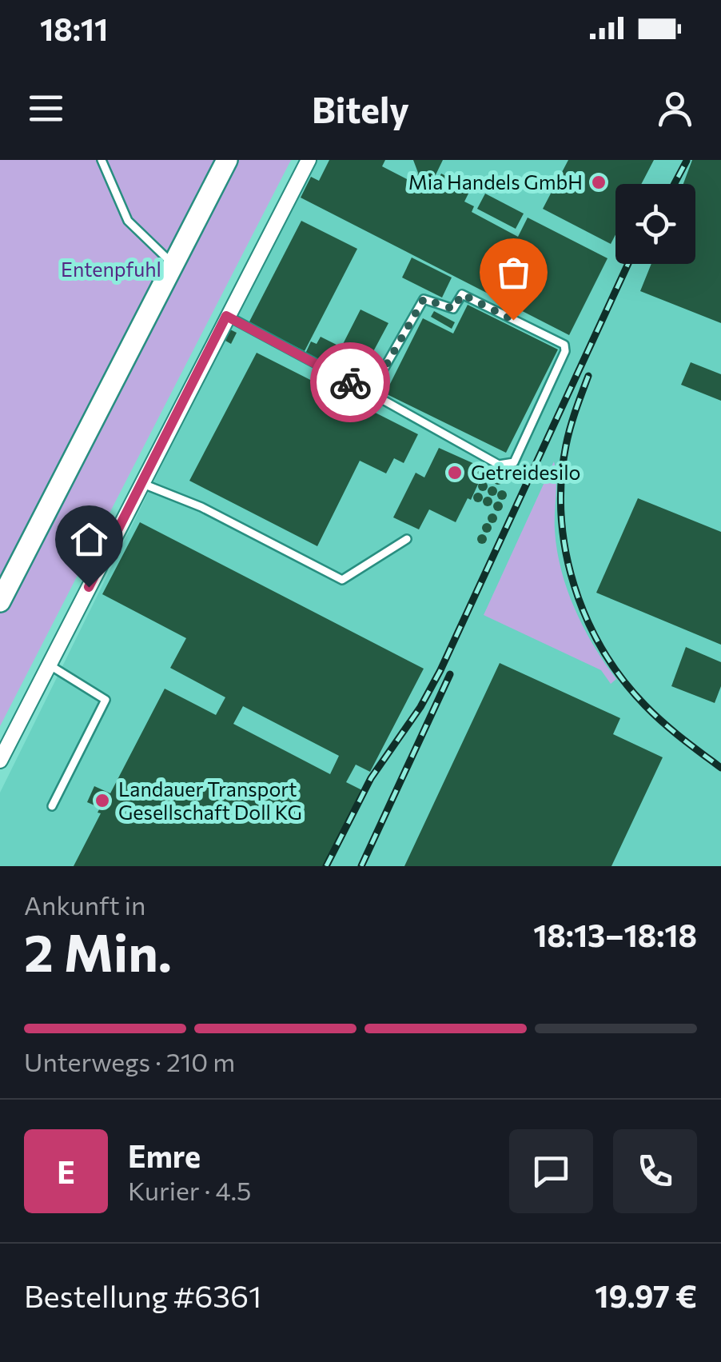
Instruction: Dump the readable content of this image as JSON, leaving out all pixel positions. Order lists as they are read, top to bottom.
{
  "parks": ["Entenpfuhl"],
  "places": ["Mia Handels GmbH", "Getreidesilo", "Landauer Transport Gesellschaft Doll KG"],
  "page": {
    "status": "18:11",
    "header": "Bitely",
    "heading": ["2 Min.", "Ankunft in", "18:13–18:18"],
    "panel": [
      "Emre",
      "Kurier · 4.5",
      "Bestellung #6361",
      "19.97 €"
    ],
    "bar": "Unterwegs · 210 m",
    "round": "E"
  }
}
